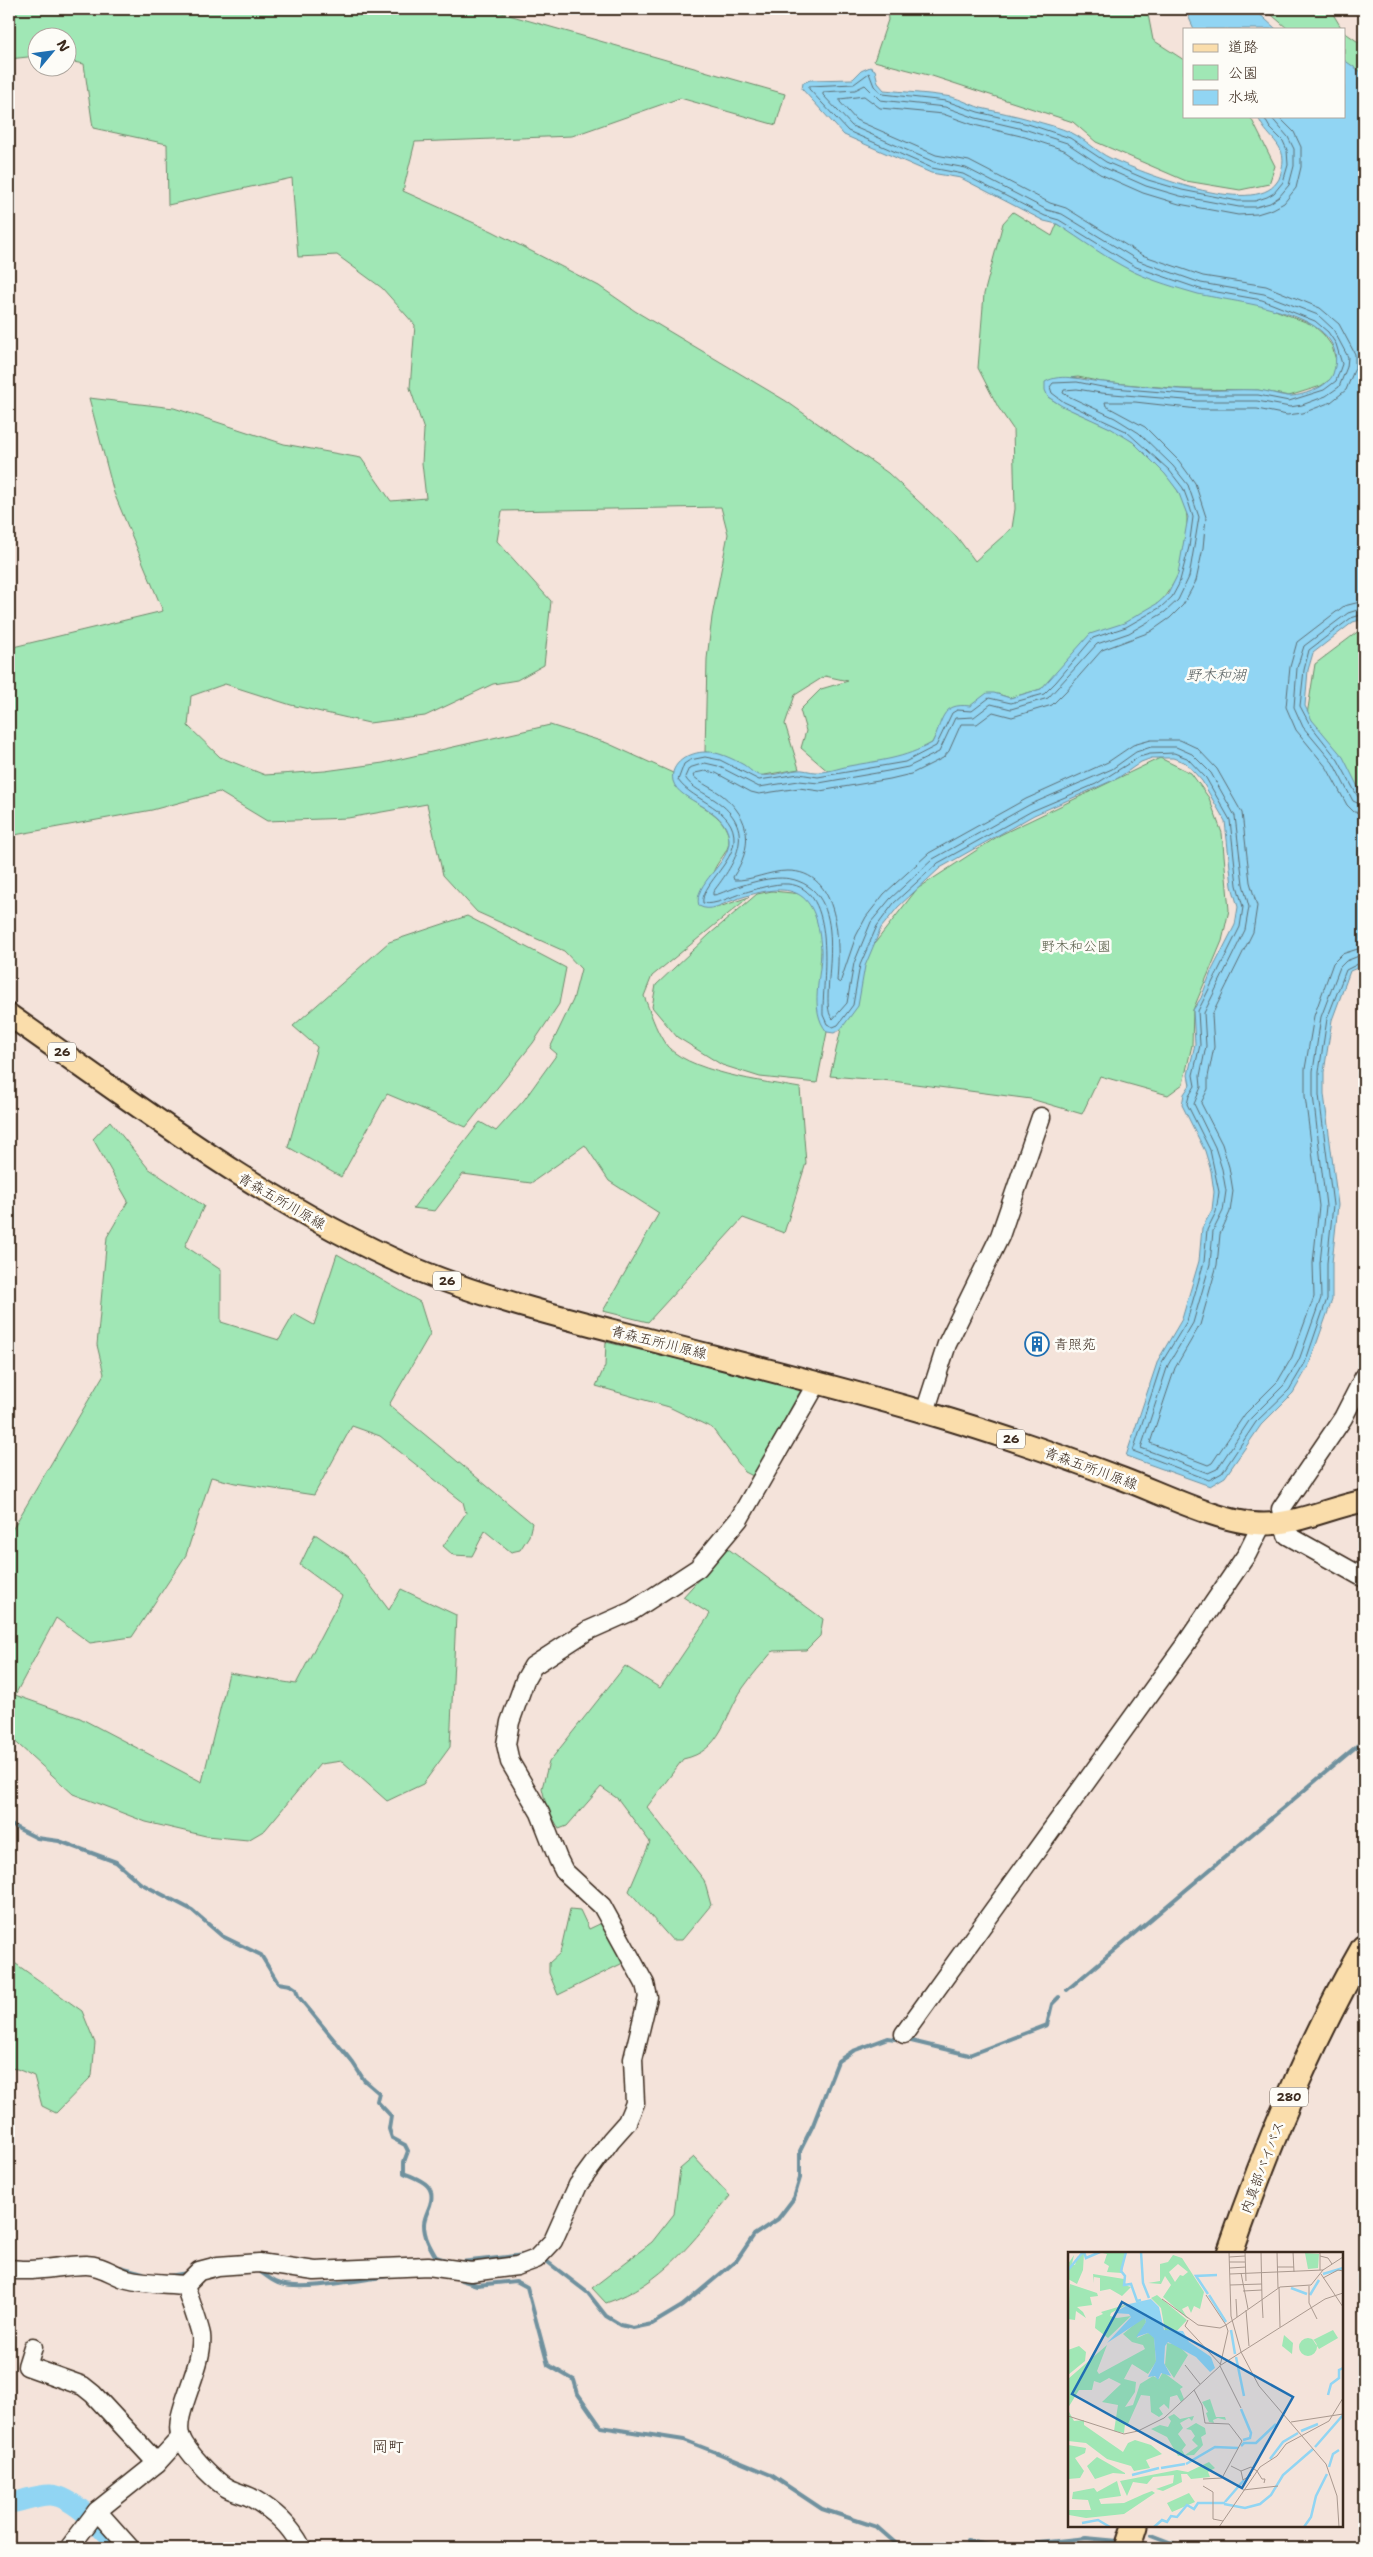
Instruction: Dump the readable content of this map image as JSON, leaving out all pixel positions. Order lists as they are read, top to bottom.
{
  "streets": {
    "highway": ["280", "内真部バイパス"],
    "main road": ["26", "青森五所川原線"]
  },
  "districts": ["岡町"],
  "water": ["野木和湖"],
  "parks": ["野木和公園"],
  "places": {
    "building": ["青照苑"]
  },
  "legend": ["道路", "公園", "水域"],
  "north": "top right"
}
